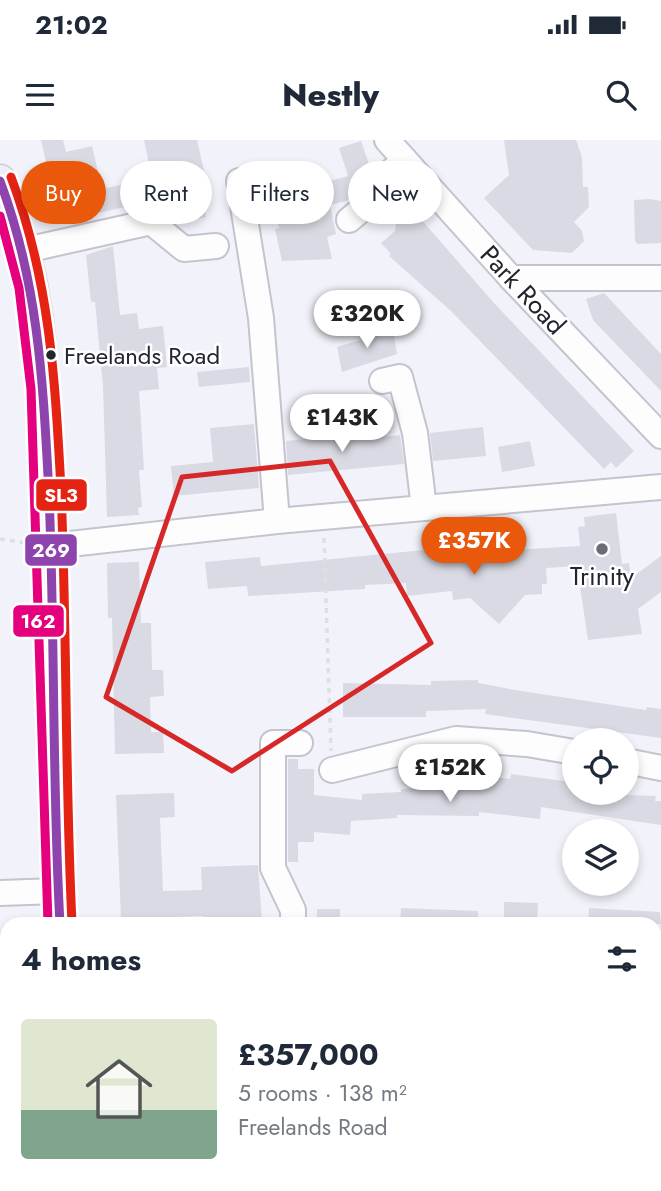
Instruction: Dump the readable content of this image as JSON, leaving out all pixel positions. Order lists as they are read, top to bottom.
{
  "streets": {
    "street": ["Park Road"]
  },
  "places": ["Freelands Road", "Trinity"],
  "lines": ["transit line SL3", "transit line 269", "transit line 162"],
  "page": {
    "status": "21:02",
    "header": "Nestly",
    "chip": [
      "Buy",
      "Rent",
      "Filters",
      "New"
    ],
    "price": [
      "£320K",
      "£143K",
      "£357K",
      "£152K"
    ],
    "heading": "4 homes",
    "list": [
      {
        "name": "£357,000",
        "note": "5 rooms · 138 m² · Freelands Road"
      }
    ]
  }
}
